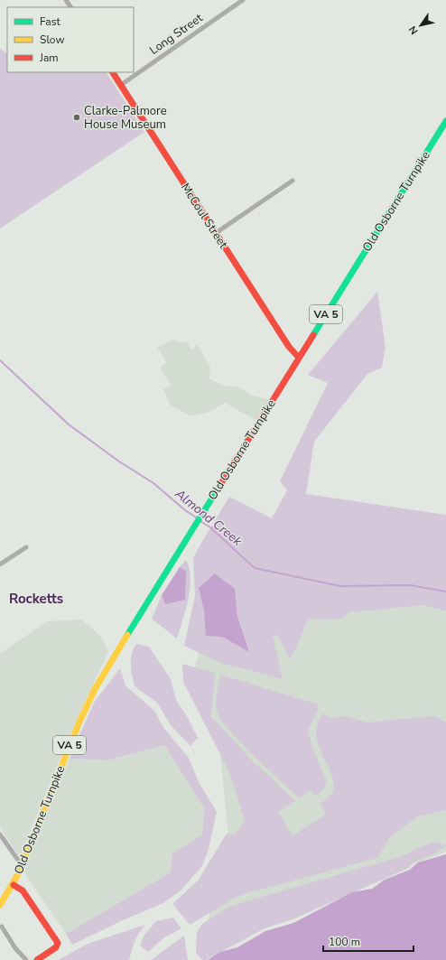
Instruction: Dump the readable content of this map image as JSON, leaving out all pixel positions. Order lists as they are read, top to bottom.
{
  "streets": {
    "main road": ["Old Osborne Turnpike", "McCoul Street", "VA 5"],
    "street": ["Long Street"]
  },
  "crossings": [
    ["Long Street", "McCoul Street"],
    ["Old Osborne Turnpike", "McCoul Street"]
  ],
  "districts": ["Rocketts"],
  "water": ["Almond Creek"],
  "places": ["Clarke-Palmore House Museum"],
  "legend": ["Fast", "Slow", "Jam"],
  "scale_bar": "100 m",
  "north": "bottom left"
}
